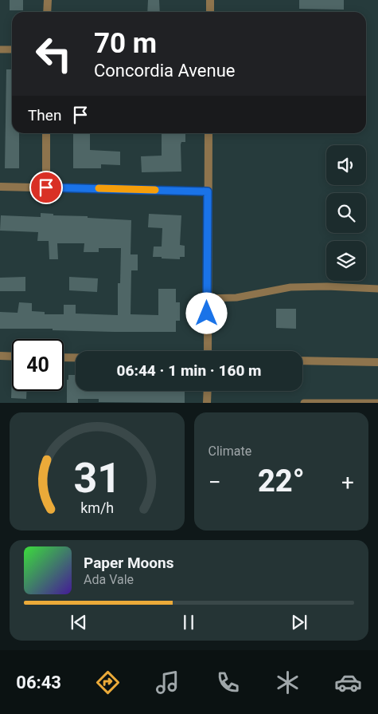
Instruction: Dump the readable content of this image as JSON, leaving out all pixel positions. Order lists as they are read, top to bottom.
{
  "page": {
    "turn": ["70 m", "Concordia Avenue"],
    "then": "Then",
    "limit": "40",
    "trip": "06:44 · 1 min · 160 m",
    "tile": "Climate",
    "heat": ["−", "22°", "+"],
    "song": ["Paper Moons", "Ada Vale"],
    "tabs": "06:43",
    "gauge": ["31", "km/h"]
  }
}
